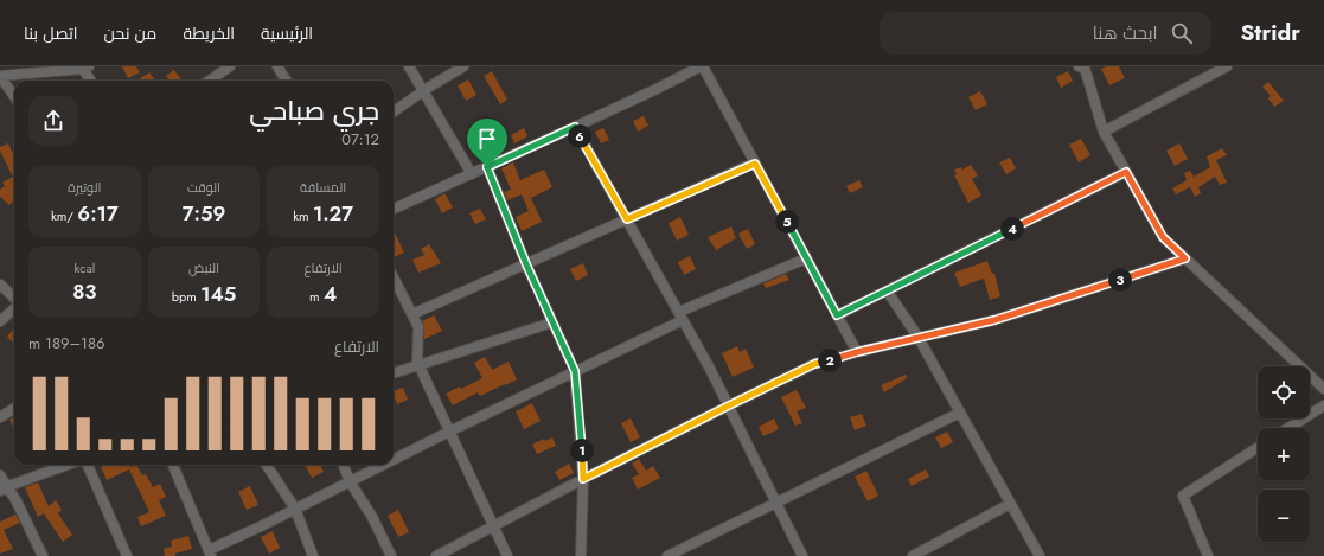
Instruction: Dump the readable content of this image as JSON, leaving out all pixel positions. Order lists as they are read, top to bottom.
{
  "page": {
    "header": "Stridr",
    "search": "ابحث هنا",
    "nav": [
      "الرئيسية",
      "الخريطة",
      "من نحن",
      "اتصل بنا"
    ],
    "heading": ["جري صباحي", "07:12"],
    "pins": [
      "6",
      "5",
      "4",
      "3",
      "2",
      "1"
    ],
    "stats": [
      ["المسافة", "1.27 km"],
      ["الوقت", "7:59"],
      ["الوتيرة", "6:17 /km"],
      ["الارتفاع", "4 m"],
      ["النبض", "145 bpm"],
      ["kcal", "83"]
    ],
    "chart": ["الارتفاع", "186–189 m"],
    "map_buttons": ["+", "−"]
  }
}
